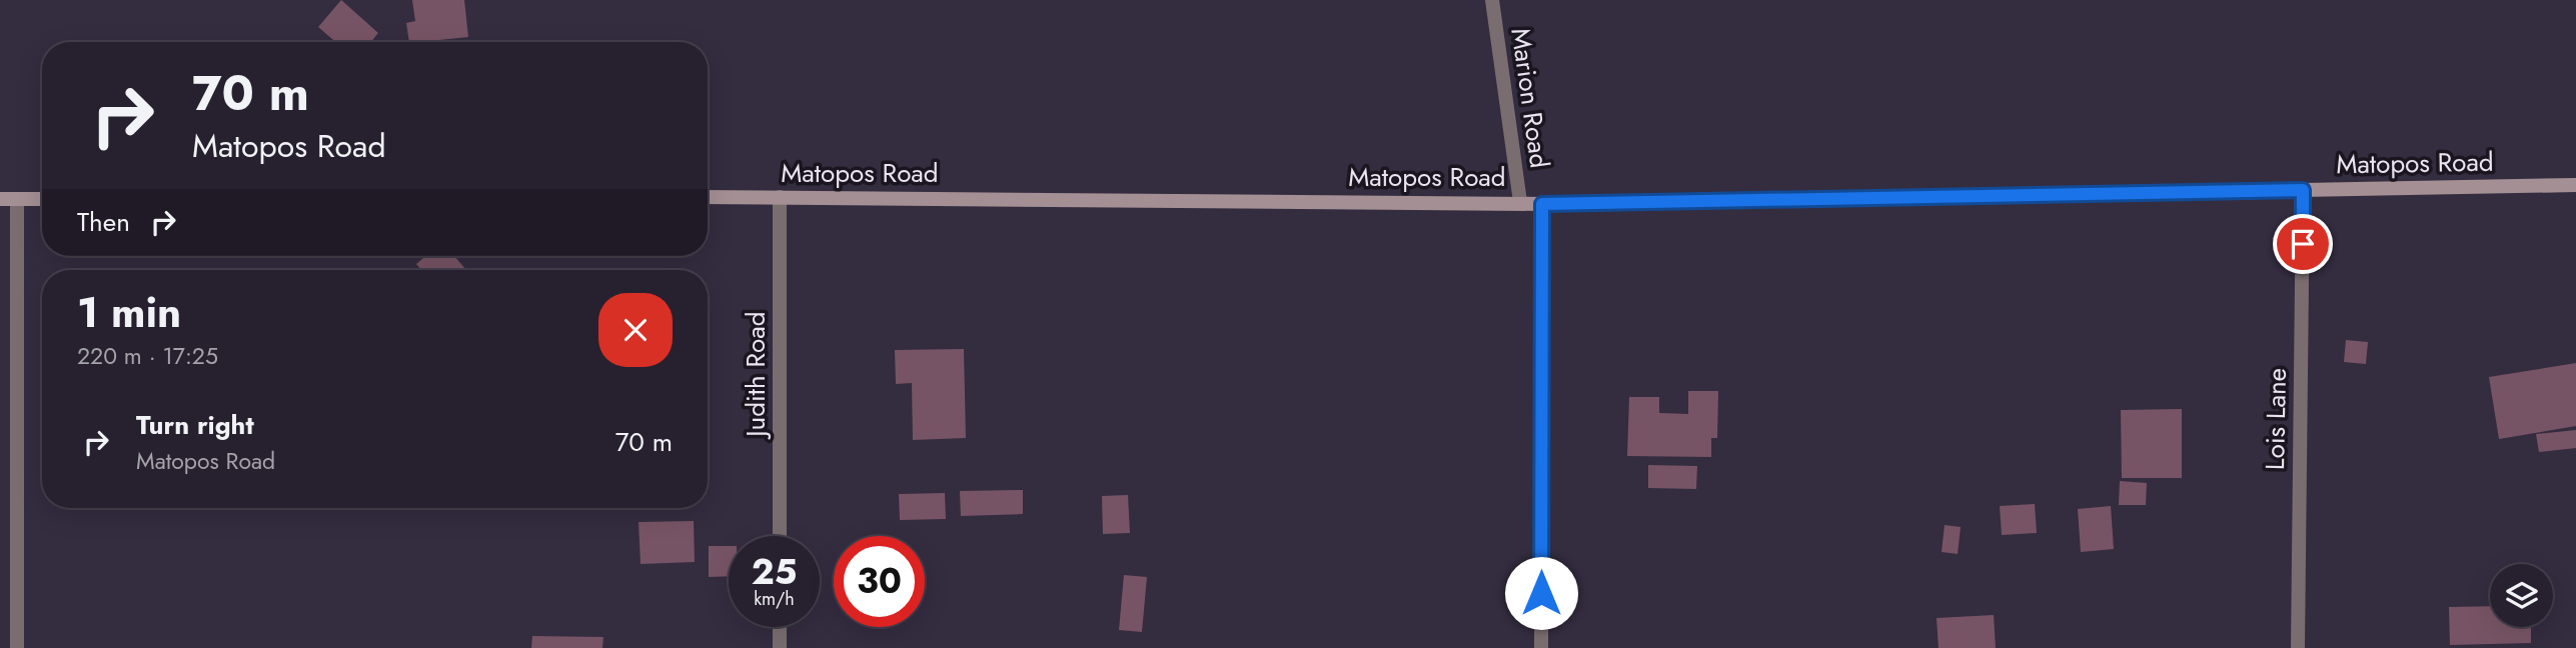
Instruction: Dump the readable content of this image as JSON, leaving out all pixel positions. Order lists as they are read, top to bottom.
{
  "streets": {
    "main road": ["Matopos Road"],
    "street": ["Marion Road", "Judith Road", "Lois Lane"]
  },
  "crossings": [
    ["Marion Road", "Matopos Road"],
    ["Matopos Road", "Judith Road"],
    ["Matopos Road", "Lois Lane"]
  ],
  "page": {
    "turn": ["70 m", "Matopos Road"],
    "then": "Then",
    "heading": ["1 min", "220 m · 17:25"],
    "list": [
      {
        "name": "Turn right",
        "note": "Matopos Road",
        "value": "70 m"
      }
    ],
    "speed": "25 km/h",
    "limit": "30"
  }
}
